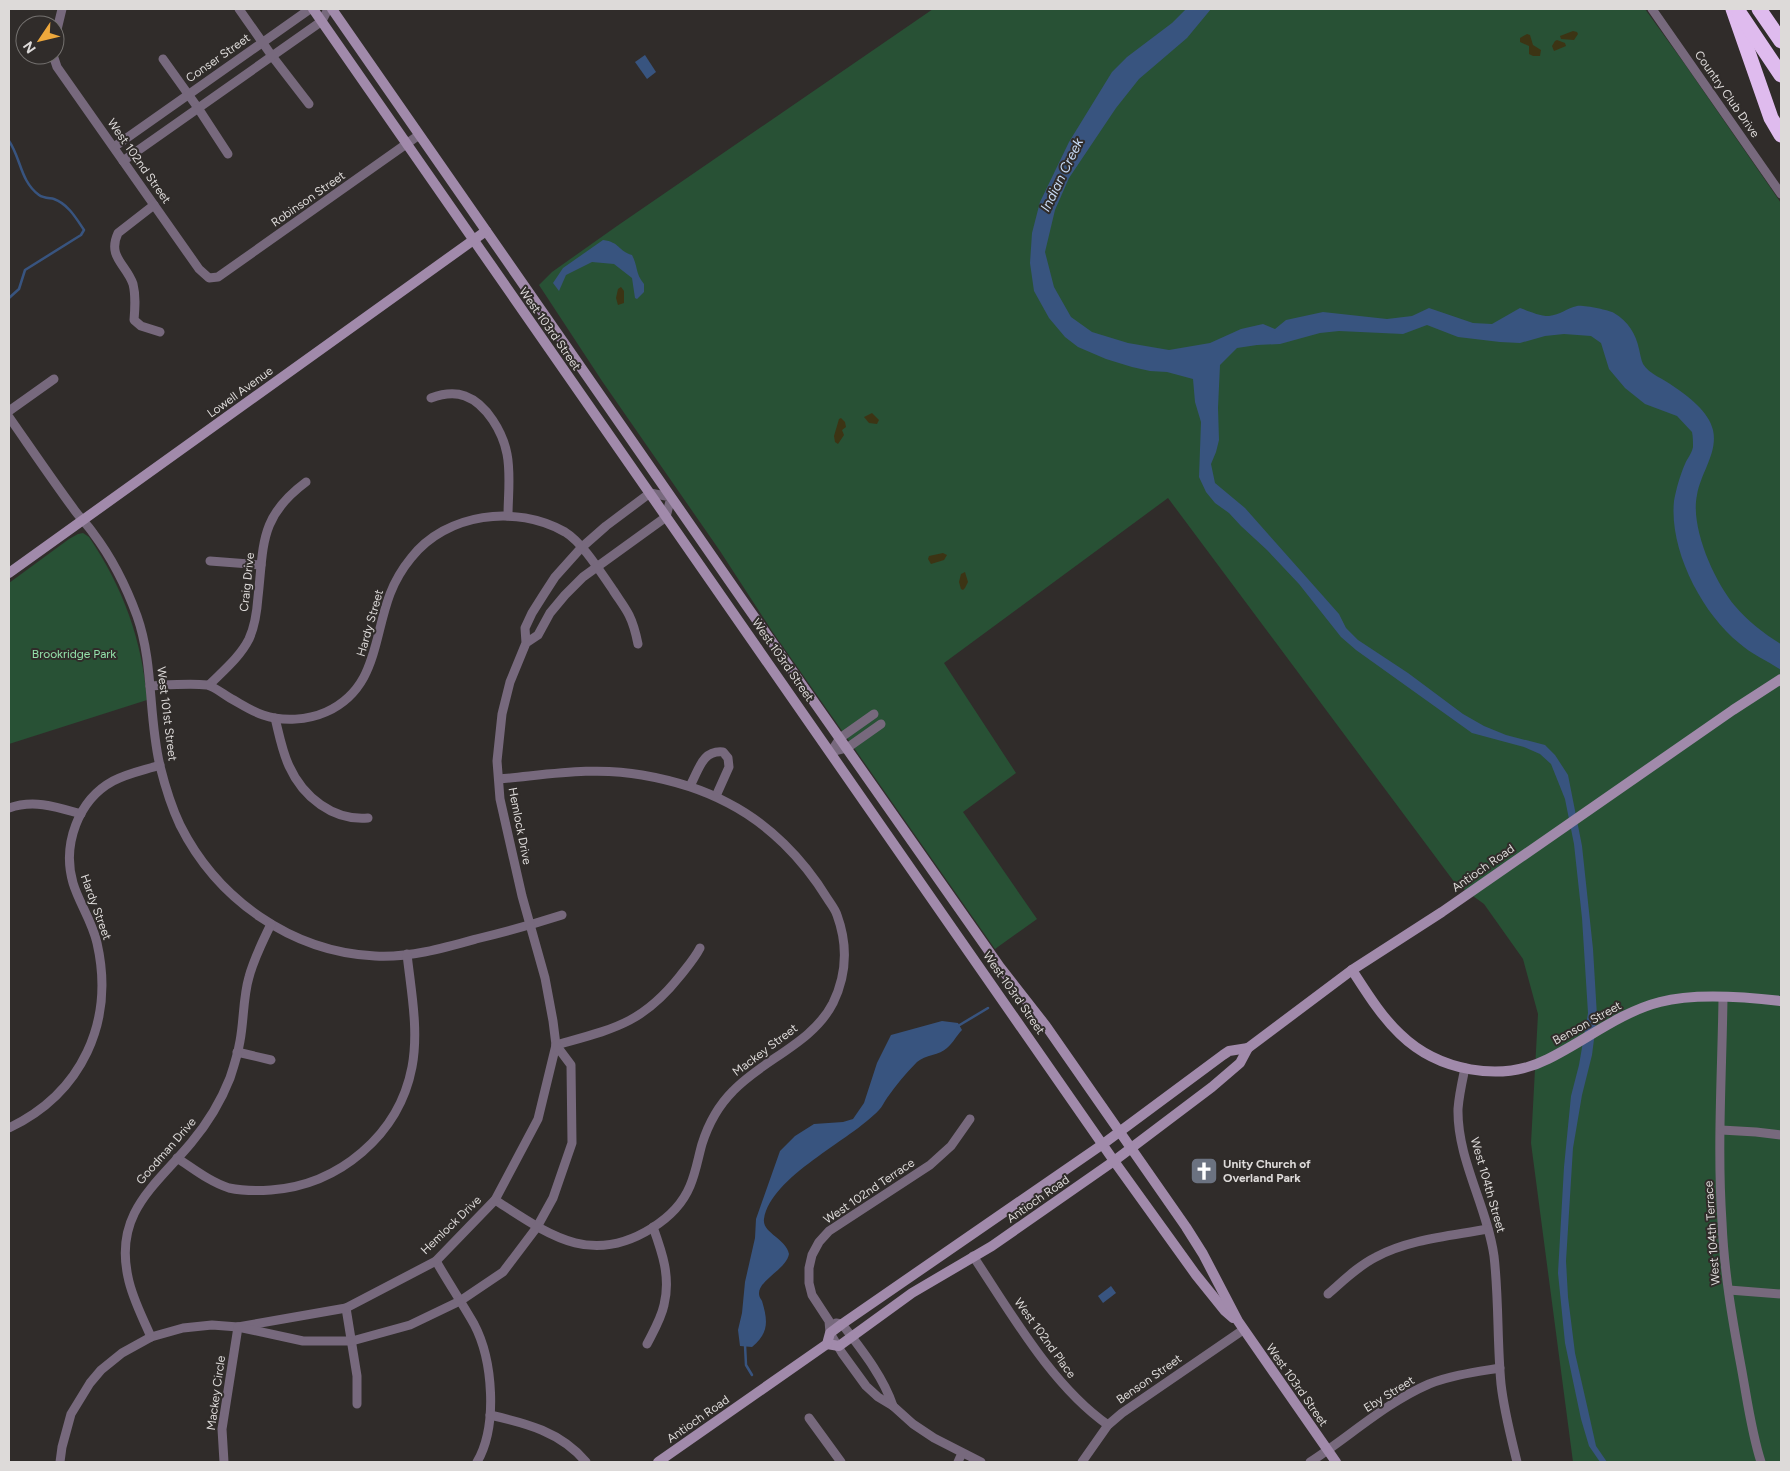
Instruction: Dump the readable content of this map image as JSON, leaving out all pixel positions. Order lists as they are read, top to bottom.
{
  "streets": {
    "main road": [
      "West 103rd Street",
      "Lowell Avenue",
      "Antioch Road",
      "Benson Street"
    ],
    "street": [
      "Conser Street",
      "Country Club Drive",
      "West 102nd Street",
      "Robinson Street",
      "Craig Drive",
      "Hardy Street",
      "West 101st Street",
      "Hemlock Drive",
      "Mackey Street",
      "Goodman Drive",
      "West 104th Street",
      "West 102nd Terrace",
      "West 104th Terrace",
      "West 102nd Place",
      "Mackey Circle",
      "Eby Street"
    ]
  },
  "crossings": [
    ["Conser Street", "West 102nd Street"],
    ["Conser Street", "West 103rd Street"],
    ["West 102nd Street", "Robinson Street"],
    ["Robinson Street", "West 103rd Street"],
    ["West 103rd Street", "Lowell Avenue"],
    ["West 103rd Street", "Hemlock Drive"],
    ["West 103rd Street", "Antioch Road"],
    ["West 103rd Street", "Benson Street"],
    ["West 103rd Street", "Eby Street"],
    ["Lowell Avenue", "West 101st Street"],
    ["Craig Drive", "Hardy Street"],
    ["Hardy Street", "West 101st Street"],
    ["Hardy Street", "Hemlock Drive"],
    ["West 101st Street", "Hemlock Drive"],
    ["West 101st Street", "Goodman Drive"],
    ["Hemlock Drive", "Mackey Street"],
    ["Hemlock Drive", "Goodman Drive"],
    ["Hemlock Drive", "Mackey Circle"],
    ["Antioch Road", "West 102nd Terrace"],
    ["Antioch Road", "West 102nd Place"],
    ["Benson Street", "West 104th Street"],
    ["Benson Street", "West 104th Terrace"],
    ["Benson Street", "West 102nd Place"],
    ["West 104th Street", "Eby Street"]
  ],
  "water": ["Indian Creek"],
  "parks": ["Brookridge Park"],
  "places": {
    "church": ["Unity Church of Overland Park"]
  },
  "north": "bottom left"
}
